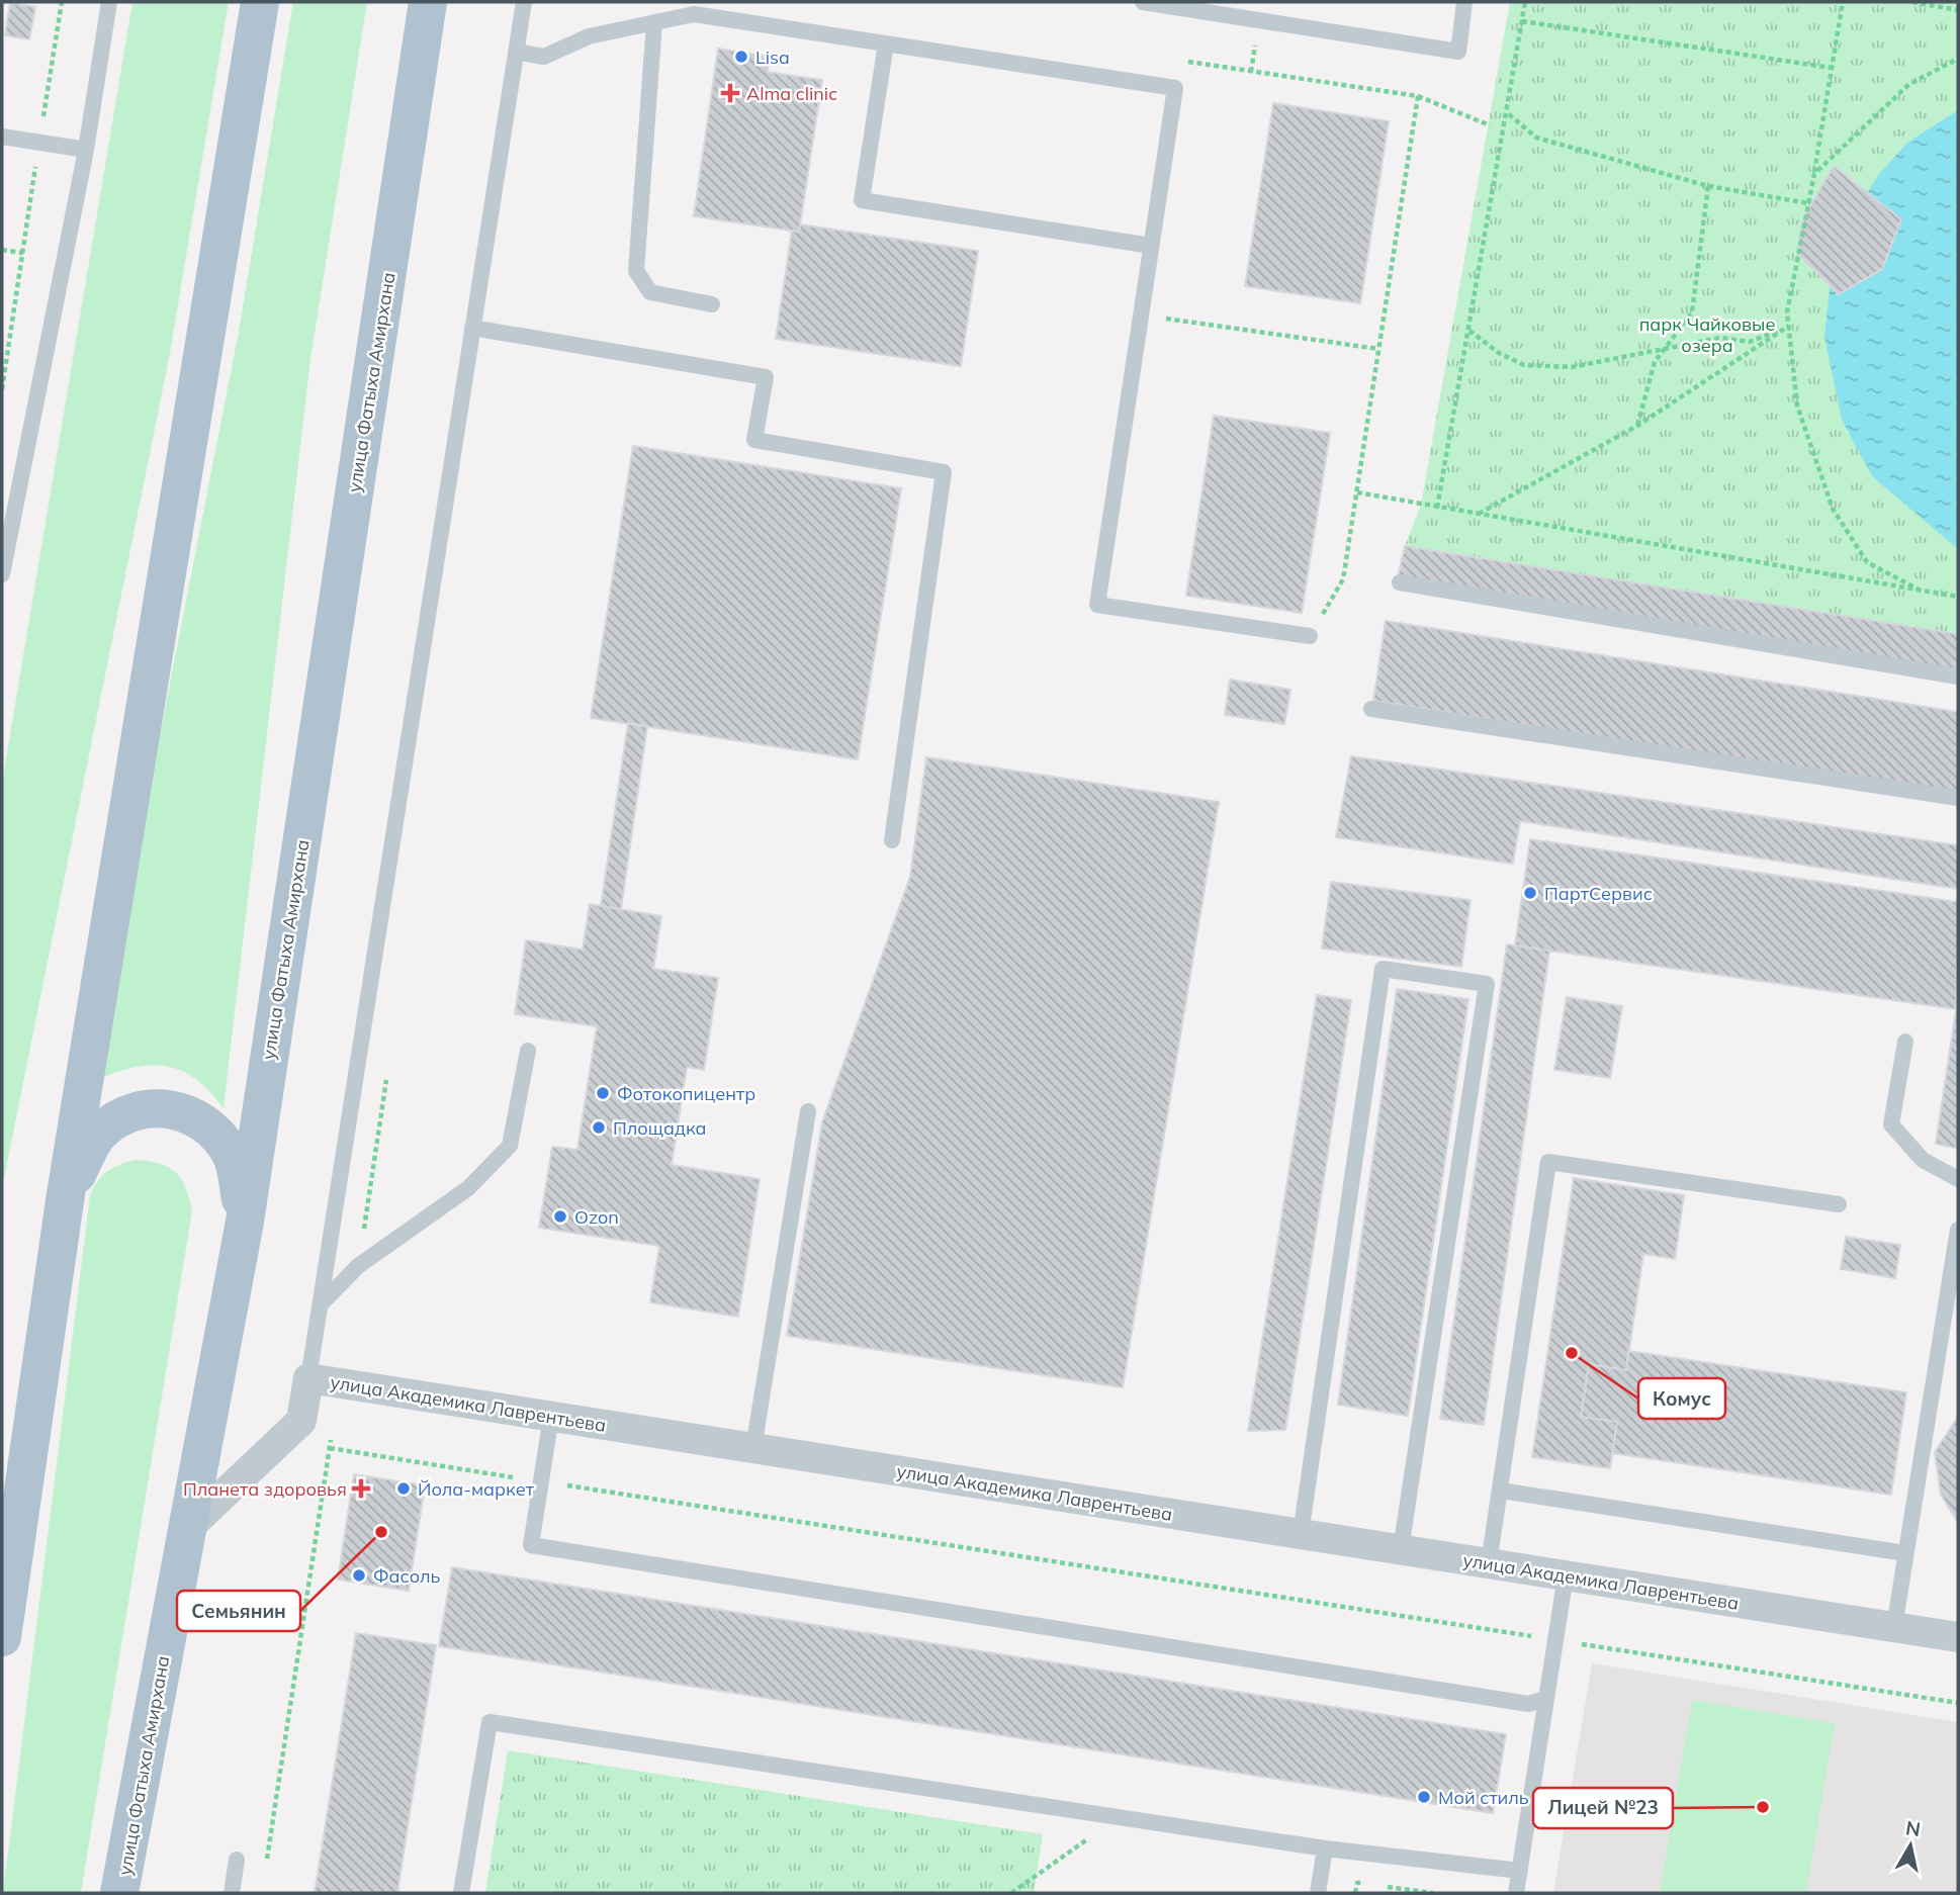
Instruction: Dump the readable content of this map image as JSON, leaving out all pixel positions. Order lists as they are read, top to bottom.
{
  "streets": {
    "main road": ["улица Фатыха Амирхана"],
    "street": ["улица Академика Лаврентьева"]
  },
  "crossings": [
    ["улица Фатыха Амирхана", "улица Академика Лаврентьева"]
  ],
  "parks": ["парк Чайковые озера"],
  "places": {
    "other": [
      "Lisa",
      "ПартСервис",
      "Фотокопицентр",
      "Площадка",
      "Ozon",
      "Комус",
      "Йола-маркет",
      "Семьянин",
      "Фасоль",
      "Мой стиль",
      "Лицей №23"
    ],
    "health": ["Alma clinic", "Планета здоровья"]
  },
  "north": "top"
}
